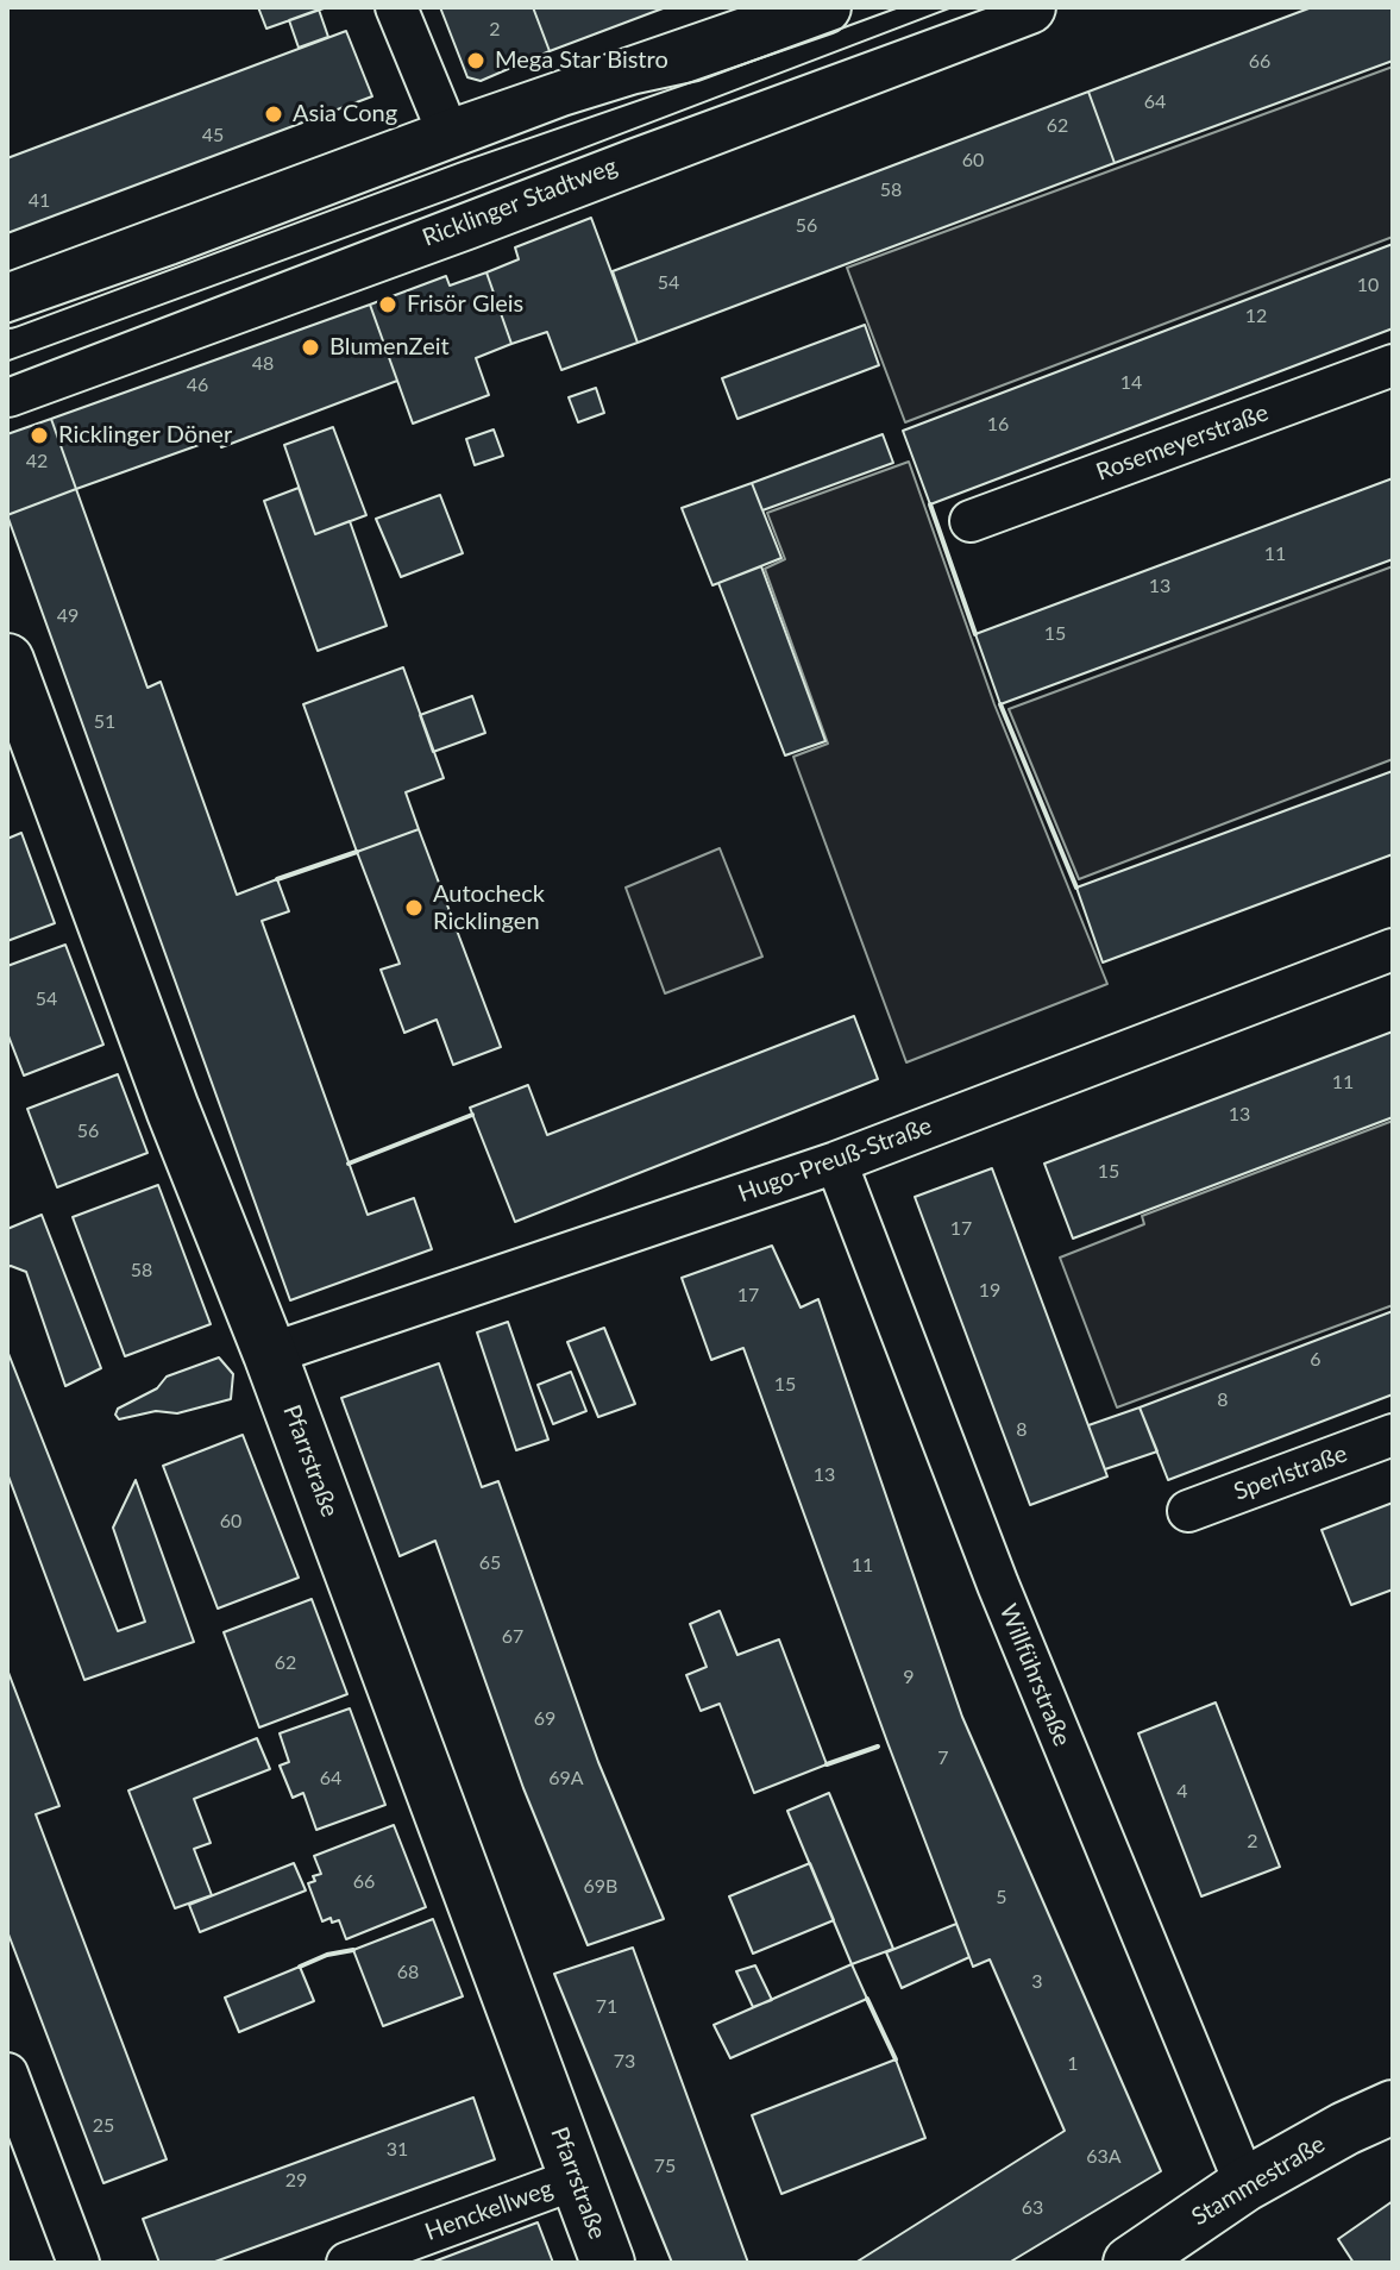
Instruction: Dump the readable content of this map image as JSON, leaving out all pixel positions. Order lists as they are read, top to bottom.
{
  "streets": {
    "street": [
      "Ricklinger Stadtweg",
      "Rosemeyerstraße",
      "Hugo-Preuß-Straße",
      "Pfarrstraße",
      "Sperlstraße",
      "Willführstraße",
      "Stammestraße",
      "Henckellweg"
    ]
  },
  "crossings": [
    ["Hugo-Preuß-Straße", "Pfarrstraße"],
    ["Hugo-Preuß-Straße", "Willführstraße"],
    ["Pfarrstraße", "Henckellweg"],
    ["Willführstraße", "Stammestraße"]
  ],
  "places": [
    "Mega Star Bistro",
    "Asia Cong",
    "Frisör Gleis",
    "BlumenZeit",
    "Ricklinger Döner",
    "Autocheck Ricklingen"
  ],
  "house_numbers": [
    "2",
    "66",
    "64",
    "62",
    "45",
    "60",
    "58",
    "41",
    "56",
    "54",
    "10",
    "12",
    "48",
    "14",
    "46",
    "16",
    "42",
    "11",
    "13",
    "49",
    "15",
    "51",
    "54",
    "11",
    "13",
    "56",
    "15",
    "17",
    "58",
    "19",
    "17",
    "6",
    "15",
    "8",
    "8",
    "13",
    "60",
    "65",
    "11",
    "67",
    "62",
    "9",
    "69",
    "7",
    "64",
    "69A",
    "4",
    "2",
    "66",
    "69B",
    "5",
    "68",
    "3",
    "71",
    "73",
    "1",
    "25",
    "31",
    "63A",
    "75",
    "29",
    "63"
  ]
}
